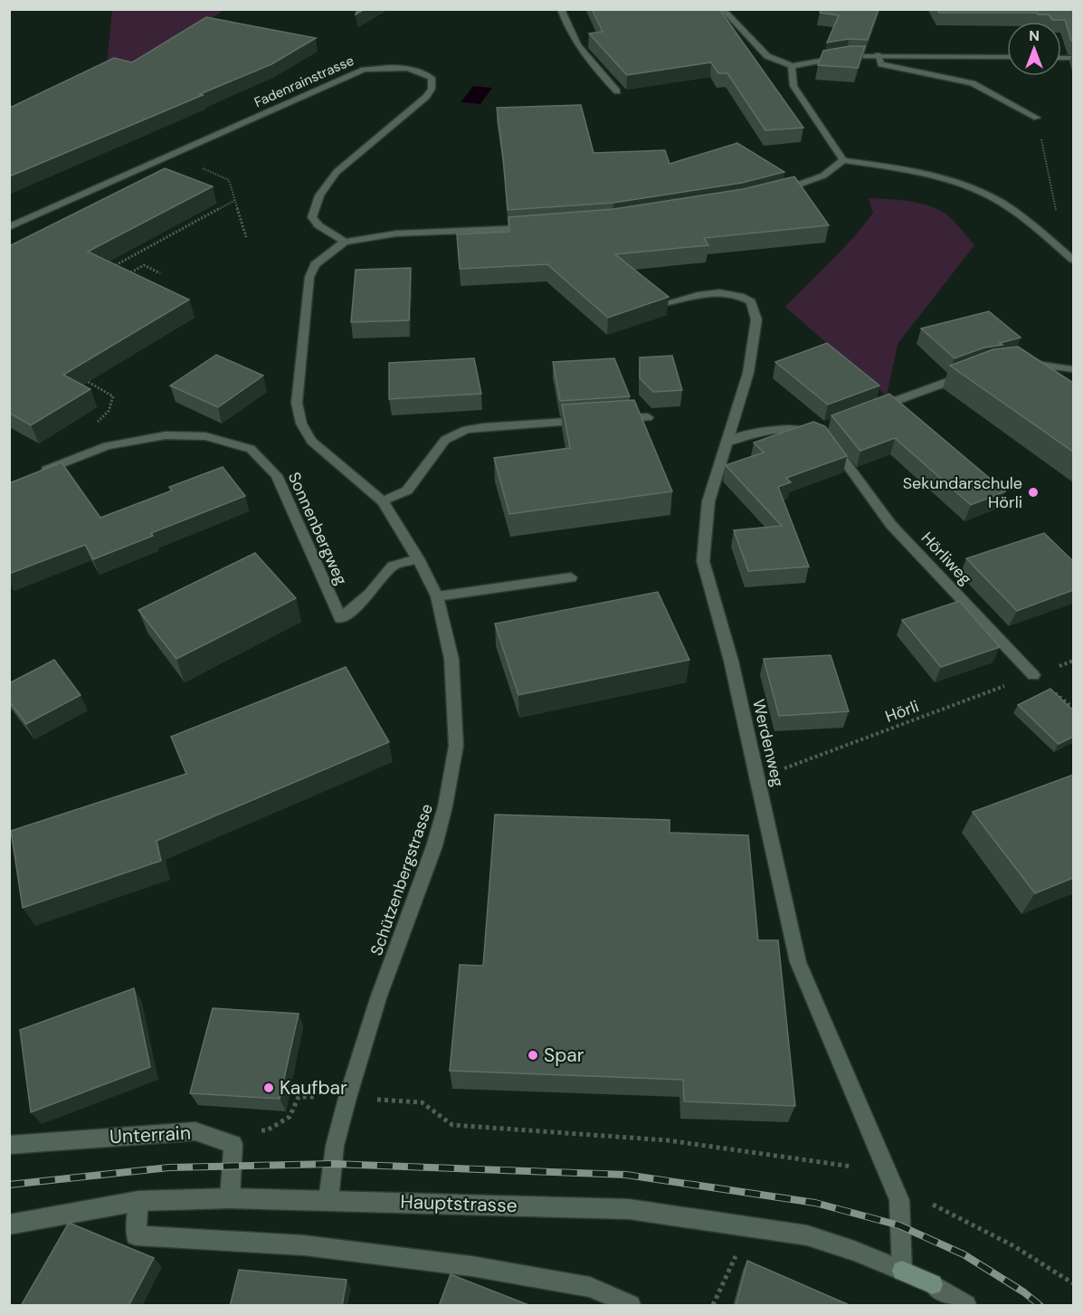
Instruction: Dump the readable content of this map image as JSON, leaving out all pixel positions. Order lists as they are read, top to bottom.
{
  "streets": {
    "street": [
      "Fadenrainstrasse",
      "Sonnenbergweg",
      "Hörliweg",
      "Werdenweg",
      "Schützenbergstrasse",
      "Unterrain",
      "Hauptstrasse"
    ],
    "path": ["Hörli"]
  },
  "crossings": [
    ["Fadenrainstrasse", "Schützenbergstrasse"],
    ["Sonnenbergweg", "Schützenbergstrasse"],
    ["Hörliweg", "Hörli"],
    ["Hörliweg", "Werdenweg"],
    ["Werdenweg", "Hauptstrasse"],
    ["Schützenbergstrasse", "Hauptstrasse"],
    ["Unterrain", "Hauptstrasse"]
  ],
  "places": ["Sekundarschule Hörli", "Spar", "Kaufbar"],
  "north": "top"
}
